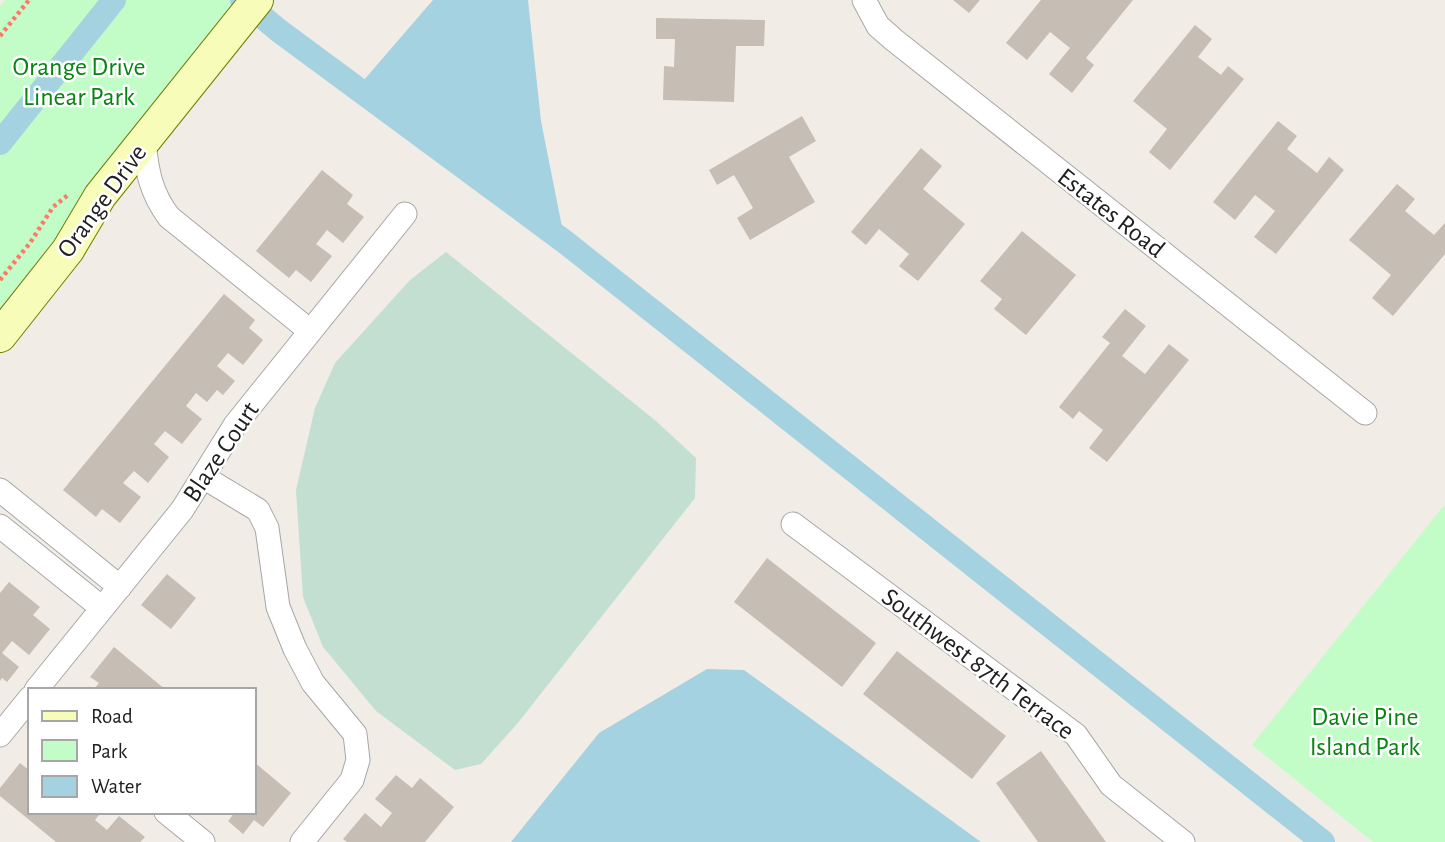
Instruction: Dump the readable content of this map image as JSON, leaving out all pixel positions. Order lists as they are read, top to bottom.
{
  "streets": {
    "street": [
      "Orange Drive",
      "Estates Road",
      "Blaze Court",
      "Southwest 87th Terrace"
    ]
  },
  "parks": ["Orange Drive Linear Park", "Davie Pine Island Park"],
  "legend": ["Road", "Park", "Water"]
}
